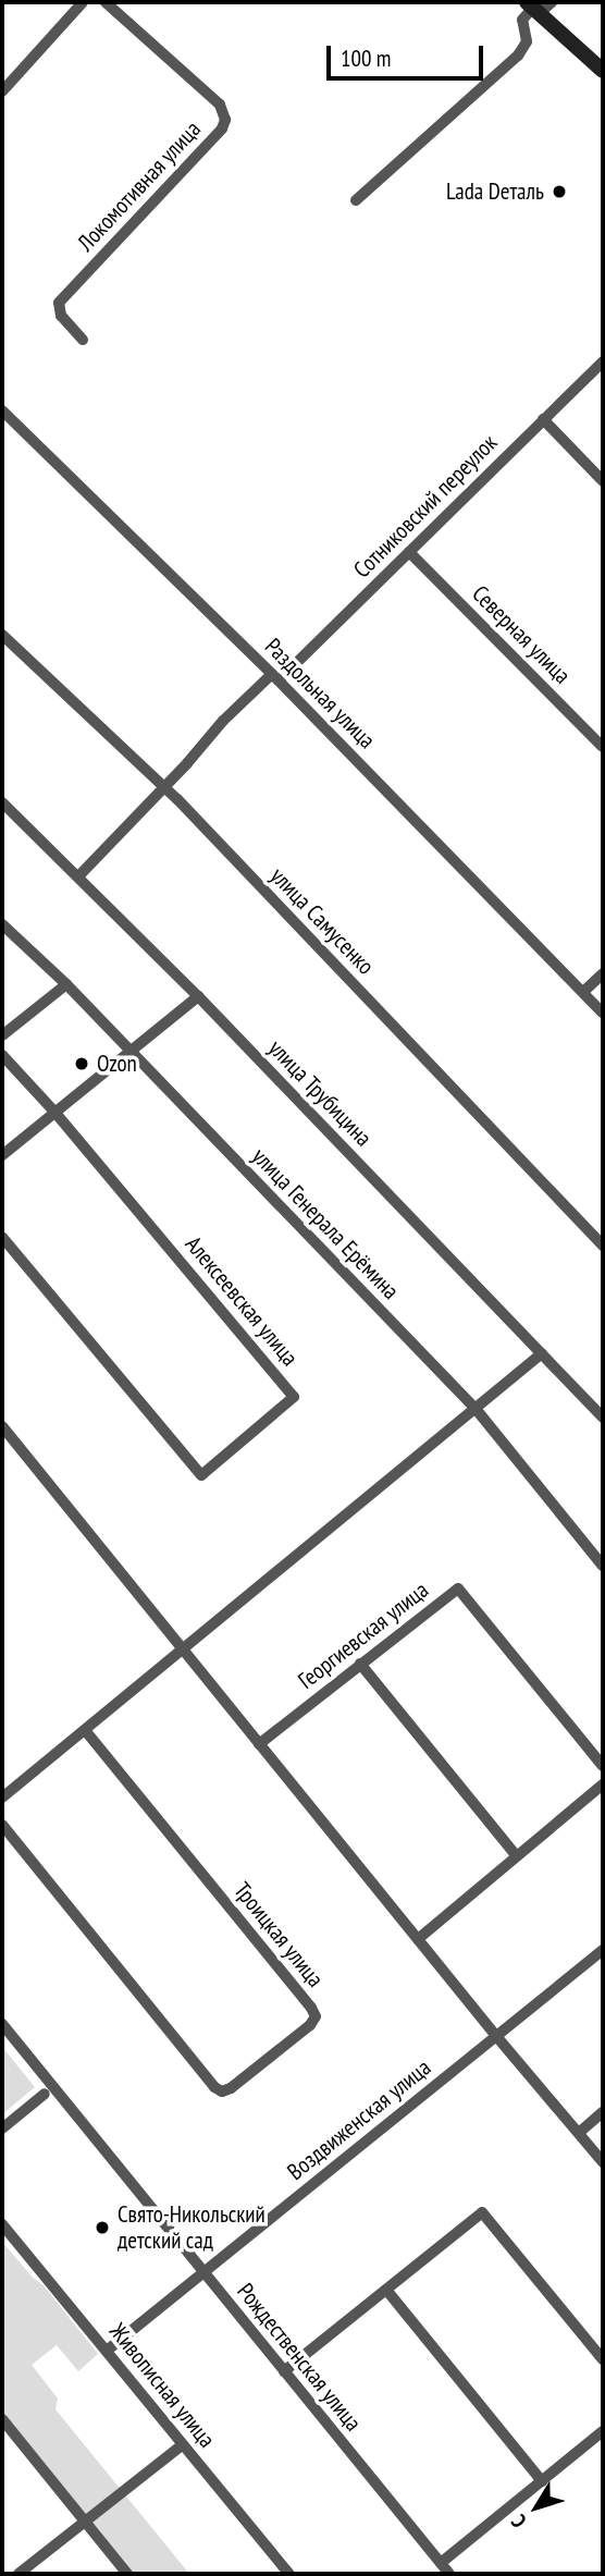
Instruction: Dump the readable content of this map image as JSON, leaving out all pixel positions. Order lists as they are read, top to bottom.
{
  "streets": {
    "street": [
      "Локомотивная улица",
      "Сотниковский переулок",
      "Северная улица",
      "Раздольная улица",
      "улица Самусенко",
      "улица Трубицина",
      "улица Генерала Ерёмина",
      "Алексеевская улица",
      "Георгиевская улица",
      "Троицкая улица",
      "Воздвиженская улица",
      "Рождественская улица",
      "Живописная улица"
    ]
  },
  "crossings": [
    ["Сотниковский переулок", "Северная улица"],
    ["Сотниковский переулок", "Раздольная улица"],
    ["Сотниковский переулок", "улица Самусенко"],
    ["Сотниковский переулок", "улица Трубицина"],
    ["Воздвиженская улица", "Рождественская улица"],
    ["Воздвиженская улица", "Живописная улица"]
  ],
  "places": ["Lada Dеталь", "Ozon", "Свято-Никольский детский сад"],
  "scale_bar": "100 m",
  "north": "bottom left"
}
